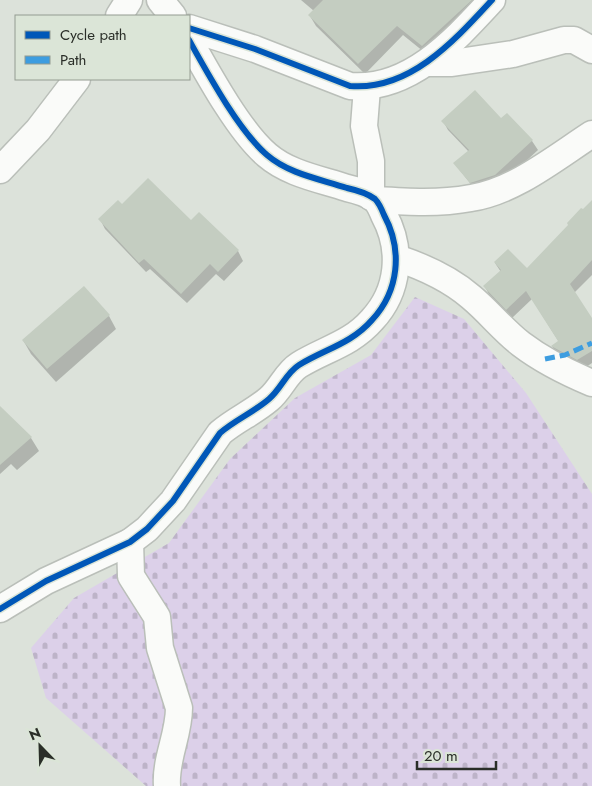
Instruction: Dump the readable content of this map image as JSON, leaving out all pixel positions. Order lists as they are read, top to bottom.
{
  "legend": ["Cycle path", "Path"],
  "scale_bar": "20 m",
  "north": "top left"
}
